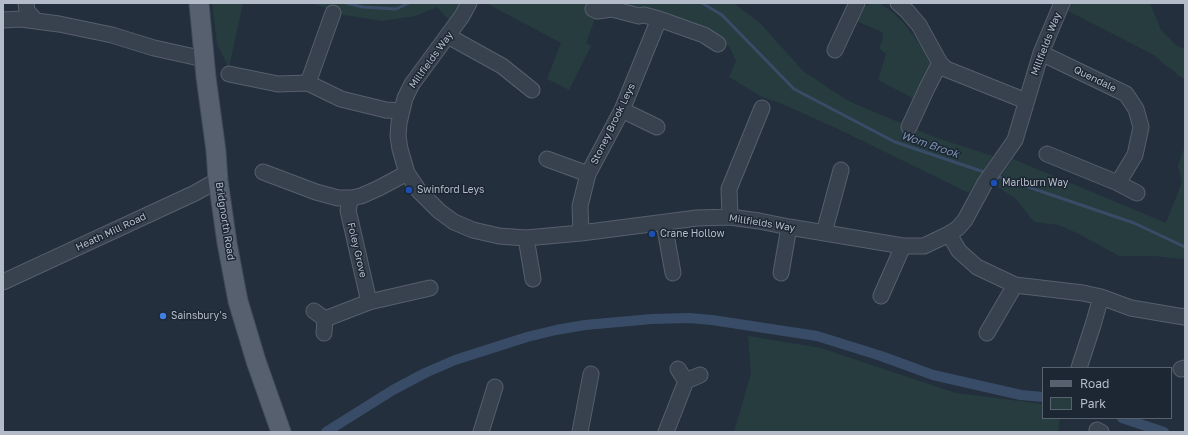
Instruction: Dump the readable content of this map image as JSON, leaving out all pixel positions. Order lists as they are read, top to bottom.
{
  "streets": {
    "main road": ["Bridgnorth Road"],
    "street": [
      "Millfields Way",
      "Quendale",
      "Stoney Brook Leys",
      "Heath Mill Road",
      "Foley Grove"
    ]
  },
  "crossings": [
    ["Millfields Way", "Quendale"],
    ["Millfields Way", "Stoney Brook Leys"],
    ["Bridgnorth Road", "Heath Mill Road"]
  ],
  "water": ["Wom Brook"],
  "places": [
    "Marlburn Way",
    "Swinford Leys",
    "Crane Hollow",
    "Sainsbury's"
  ],
  "legend": ["Road", "Park"]
}
